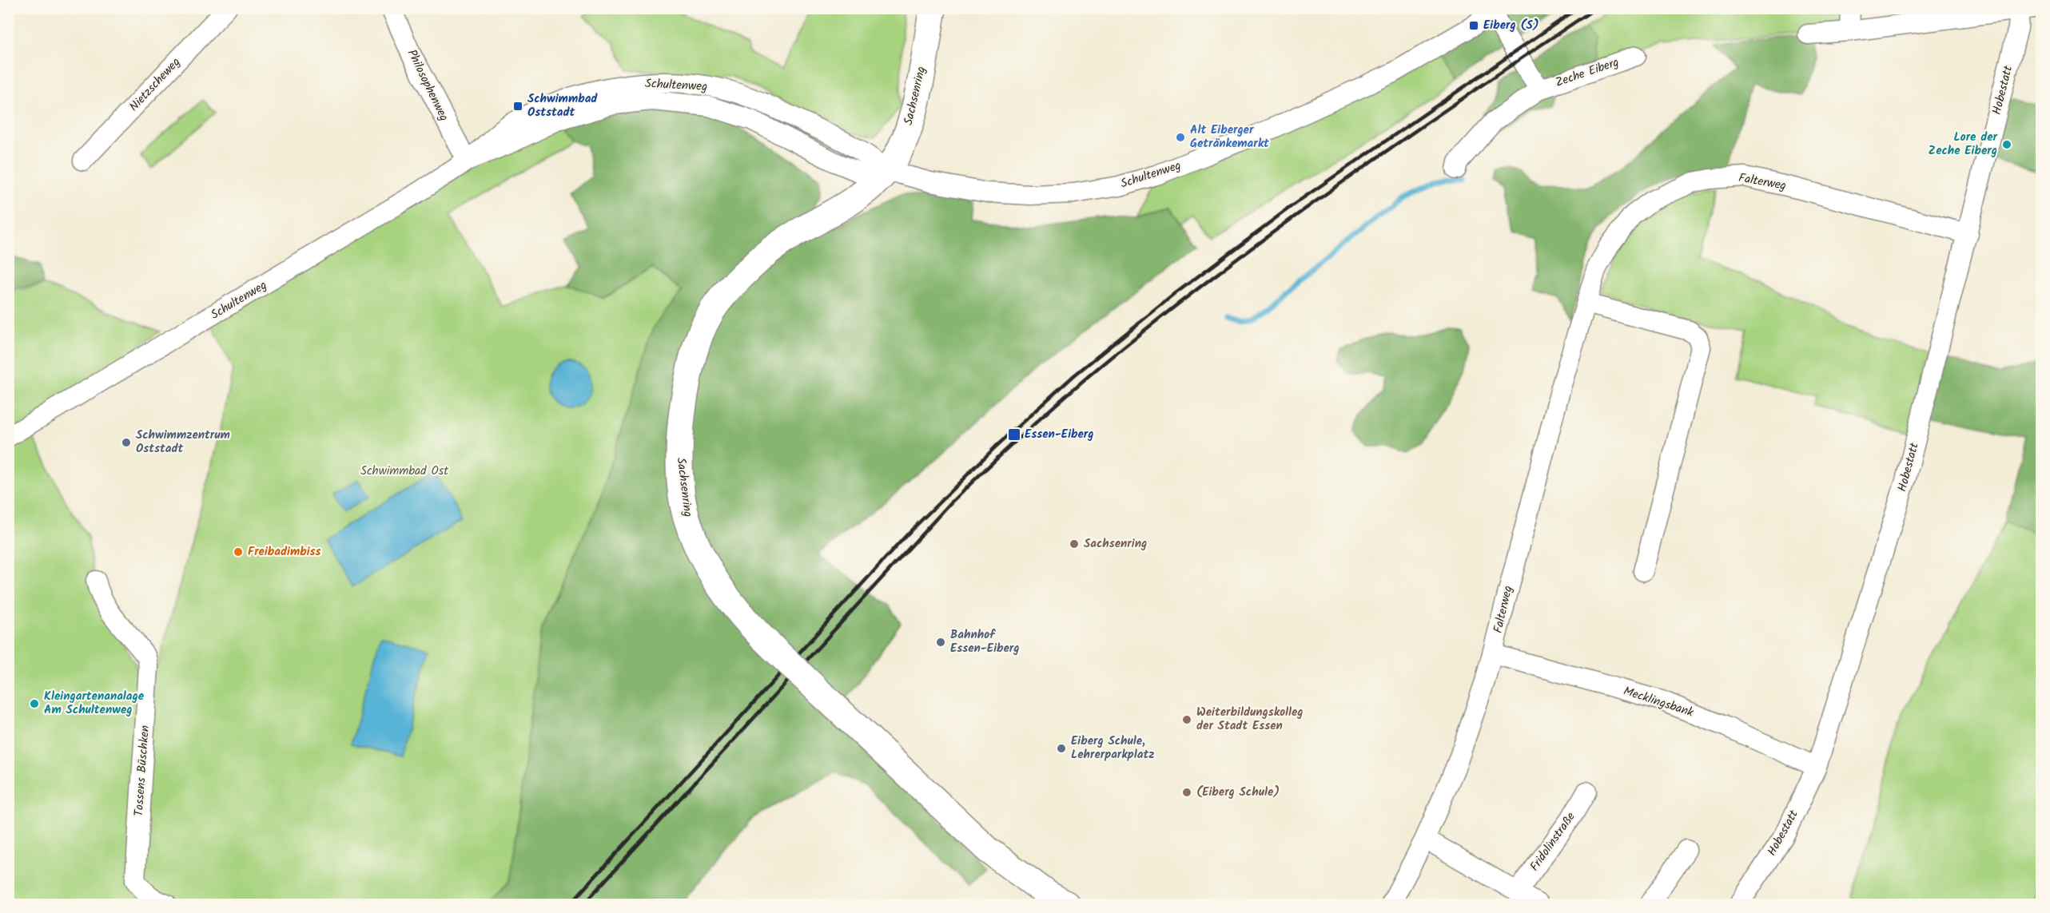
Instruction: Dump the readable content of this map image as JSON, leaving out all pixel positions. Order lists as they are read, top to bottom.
{
  "streets": {
    "street": [
      "Zeche Eiberg",
      "Nietzscheweg",
      "Philosophenweg",
      "Schultenweg",
      "Hobestatt",
      "Sachsenring",
      "Falterweg",
      "Mecklingsbank",
      "Tossens Büschken",
      "Fridolinstraße"
    ]
  },
  "crossings": [
    ["Zeche Eiberg", "Schultenweg"],
    ["Philosophenweg", "Schultenweg"],
    ["Schultenweg", "Sachsenring"],
    ["Hobestatt", "Falterweg"],
    ["Hobestatt", "Mecklingsbank"],
    ["Falterweg", "Mecklingsbank"]
  ],
  "parks": ["Schwimmbad Ost"],
  "places": {
    "transit": ["Eiberg (S)", "Schwimmbad Oststadt", "Essen-Eiberg"],
    "other": [
      "Alt Eiberger Getränkemarkt",
      "Lore der Zeche Eiberg",
      "Schwimmzentrum Oststadt",
      "Sachsenring",
      "Freibadimbiss",
      "Bahnhof Essen-Eiberg",
      "Kleingartenanalage Am Schultenweg",
      "Weiterbildungskolleg der Stadt Essen",
      "Eiberg Schule, Lehrerparkplatz",
      "(Eiberg Schule)"
    ]
  }
}
